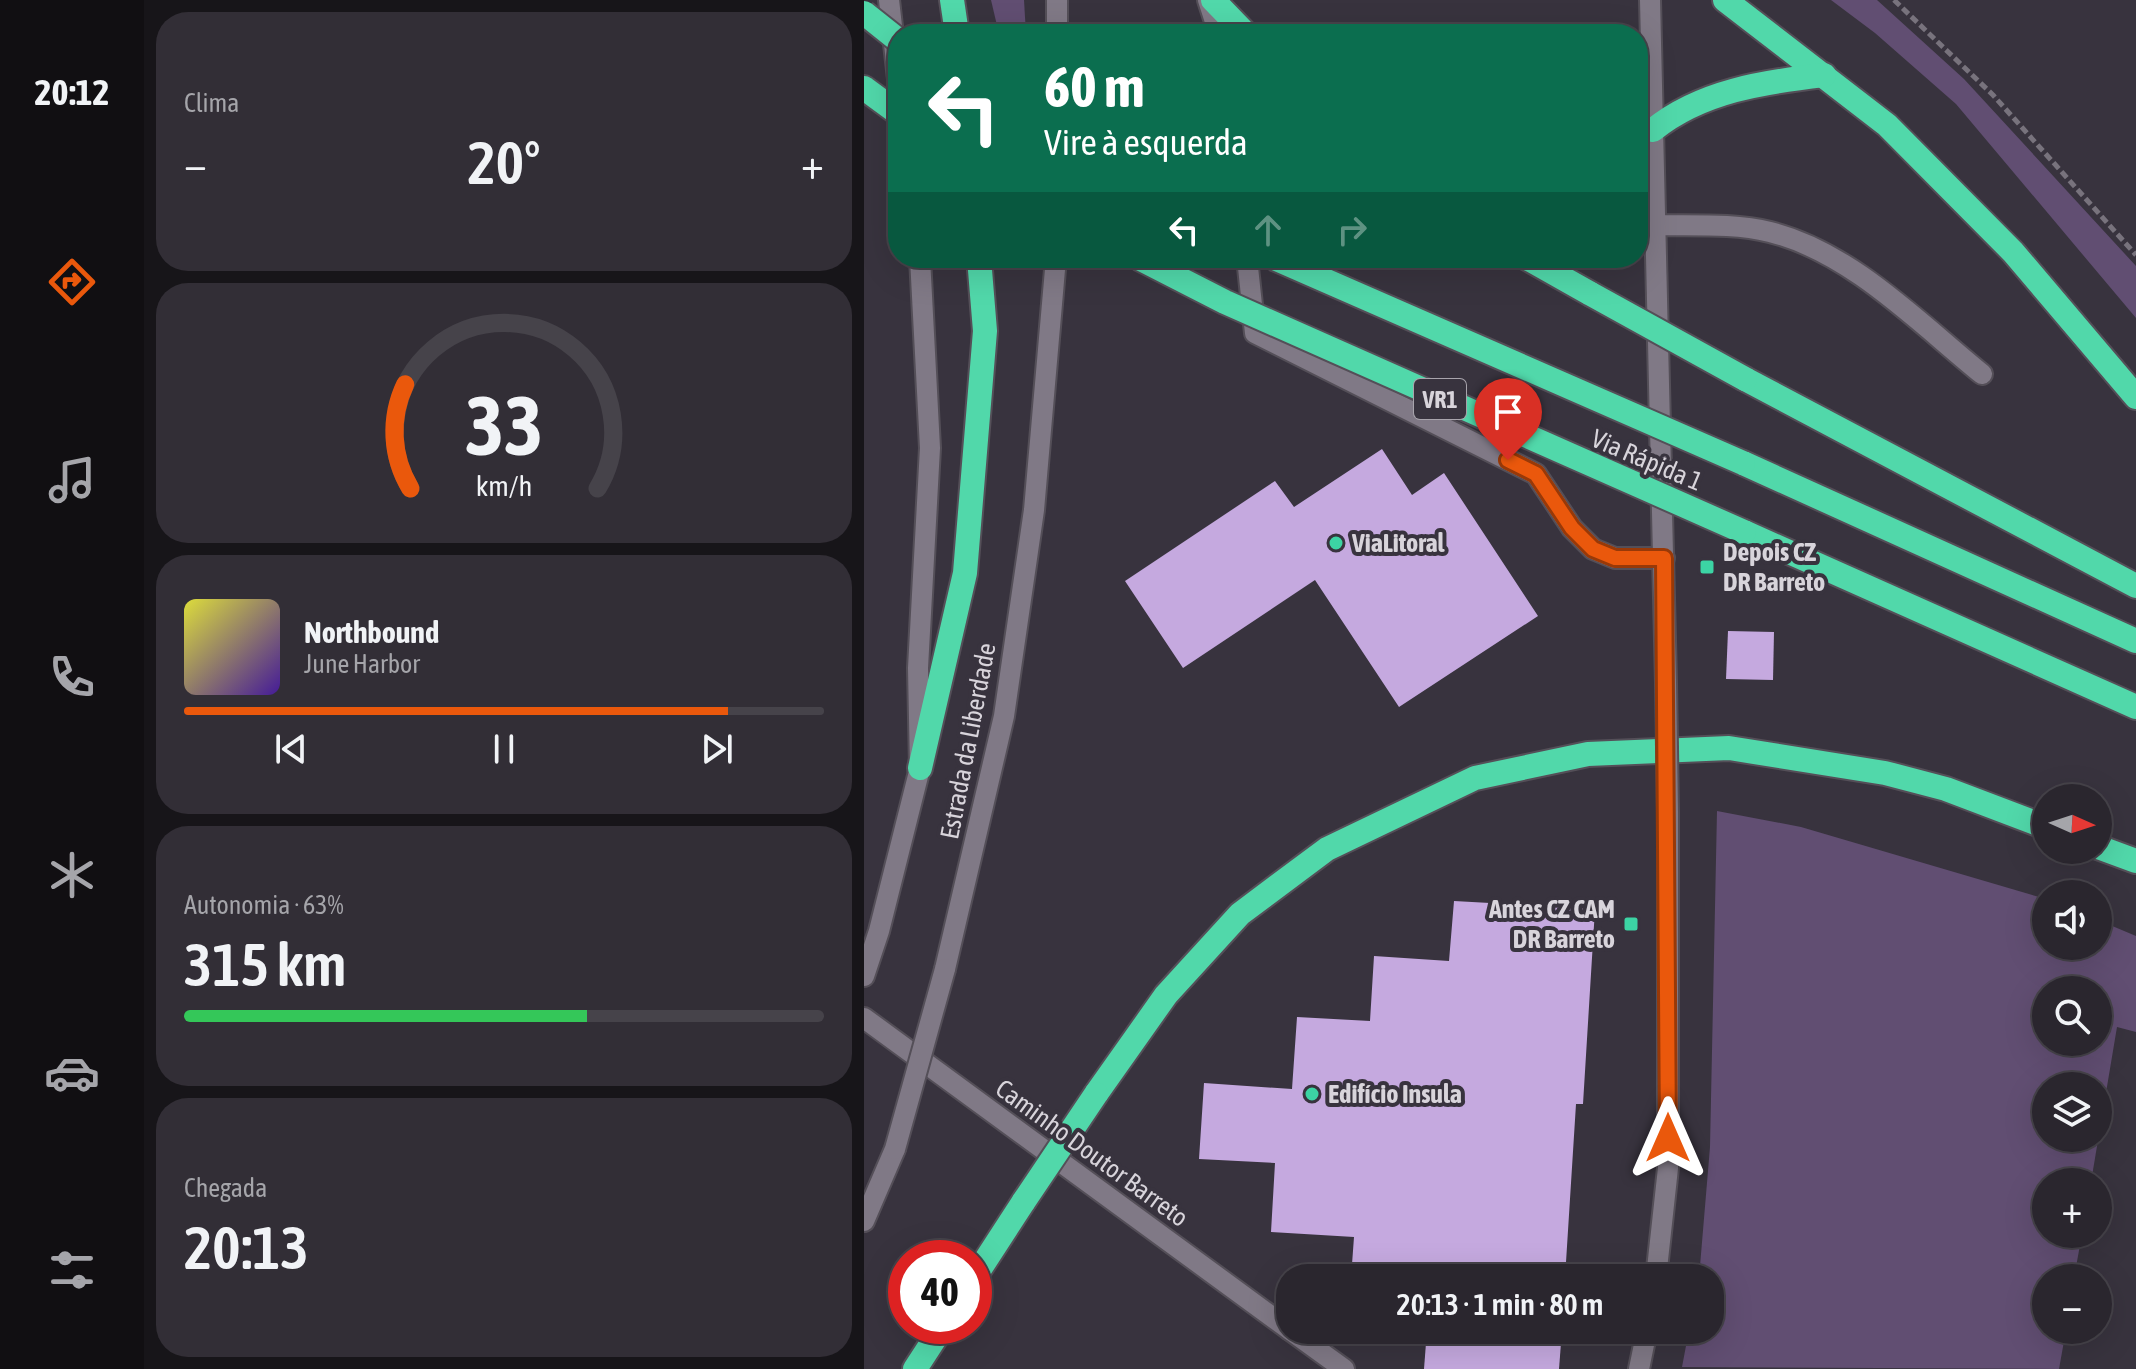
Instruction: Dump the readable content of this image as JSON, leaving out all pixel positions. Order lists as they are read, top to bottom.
{
  "streets": {
    "highway": ["VR1", "Via Rápida 1"],
    "street": ["Estrada da Liberdade", "Caminho Doutor Barreto"]
  },
  "places": {
    "other": ["ViaLitoral", "Edifício Insula"],
    "transit": ["Depois CZ DR Barreto", "Antes CZ CAM DR Barreto"]
  },
  "north": "right",
  "page": {
    "tabs": "20:12",
    "tile": [
      "Clima",
      ["Autonomia · 63%", "315 km"],
      ["Chegada", "20:13"]
    ],
    "turn": ["60 m", "Vire à esquerda"],
    "heat": ["−", "20°", "+"],
    "song": ["Northbound", "June Harbor"],
    "map_buttons": ["+", "−"],
    "limit": "40",
    "trip": "20:13 · 1 min · 80 m",
    "gauge": ["33", "km/h"]
  }
}
